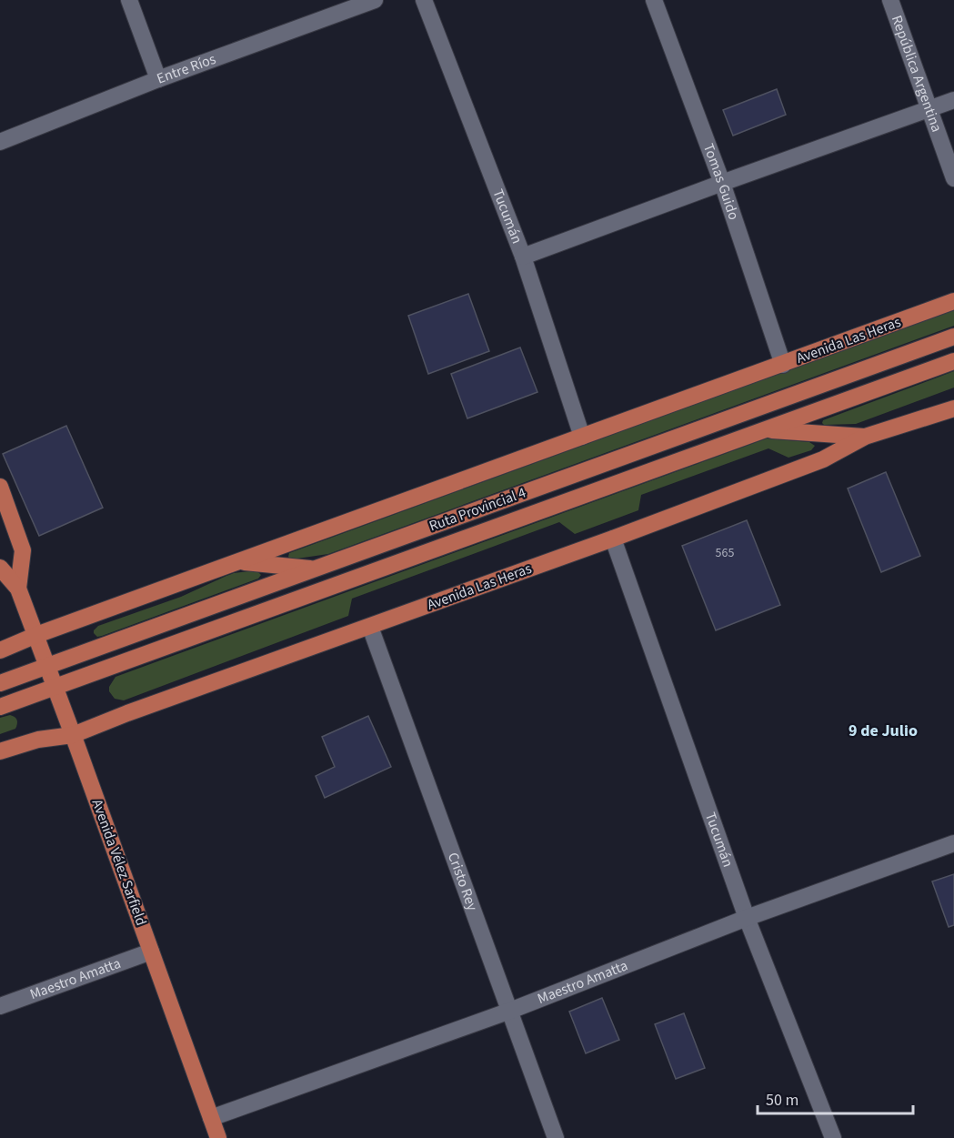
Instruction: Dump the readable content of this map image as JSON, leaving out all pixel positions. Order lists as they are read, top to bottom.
{
  "streets": {
    "main road": ["Avenida Las Heras", "Ruta Provincial 4", "Avenida Vélez Sarfield"],
    "street": [
      "Entre Ríos",
      "República Argentina",
      "Tomas Guido",
      "Tucumán",
      "Cristo Rey",
      "Maestro Amatta"
    ]
  },
  "crossings": [
    ["Tomas Guido", "Avenida Las Heras"],
    ["Tucumán", "Avenida Las Heras"],
    ["Tucumán", "Maestro Amatta"],
    ["Avenida Las Heras", "Avenida Vélez Sarfield"],
    ["Avenida Las Heras", "Cristo Rey"],
    ["Ruta Provincial 4", "Avenida Vélez Sarfield"],
    ["Avenida Vélez Sarfield", "Maestro Amatta"],
    ["Cristo Rey", "Maestro Amatta"]
  ],
  "districts": ["9 de Julio"],
  "house_numbers": ["565"],
  "scale_bar": "50 m"
}
